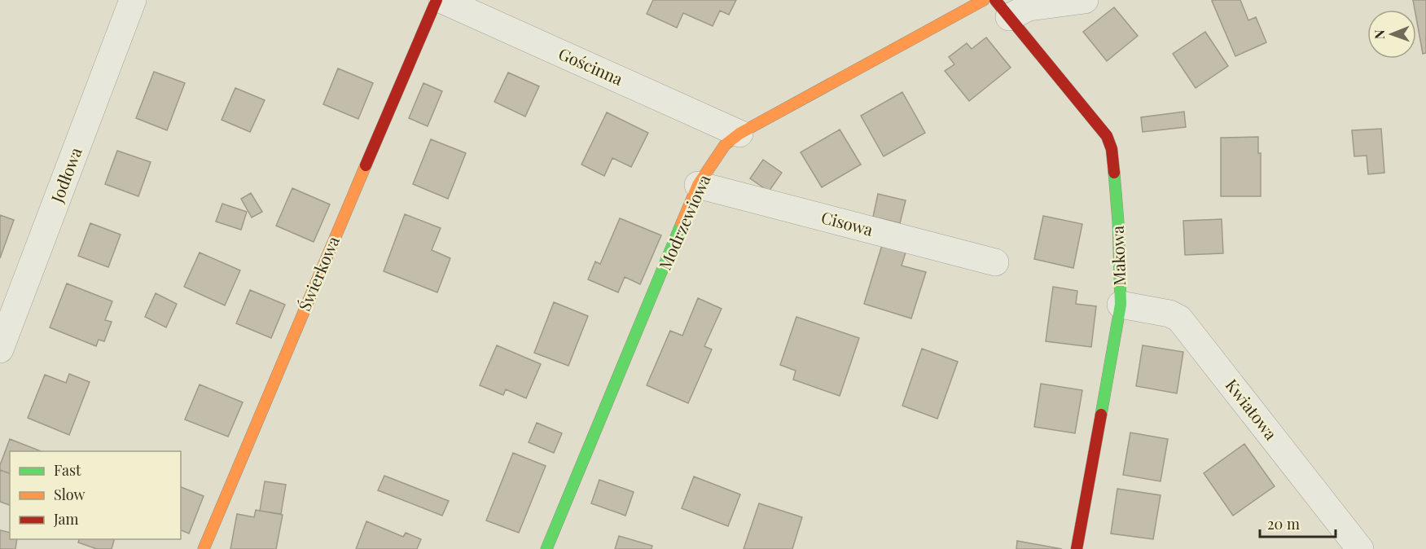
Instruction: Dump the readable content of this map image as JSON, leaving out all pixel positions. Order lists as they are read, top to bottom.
{
  "streets": {
    "street": [
      "Gościnna",
      "Jodłowa",
      "Modrzewiowa",
      "Cisowa",
      "Makowa",
      "Świerkowa",
      "Kwiatowa"
    ]
  },
  "crossings": [
    ["Gościnna", "Modrzewiowa"],
    ["Modrzewiowa", "Cisowa"],
    ["Makowa", "Kwiatowa"]
  ],
  "legend": ["Fast", "Slow", "Jam"],
  "scale_bar": "20 m",
  "north": "left"
}
